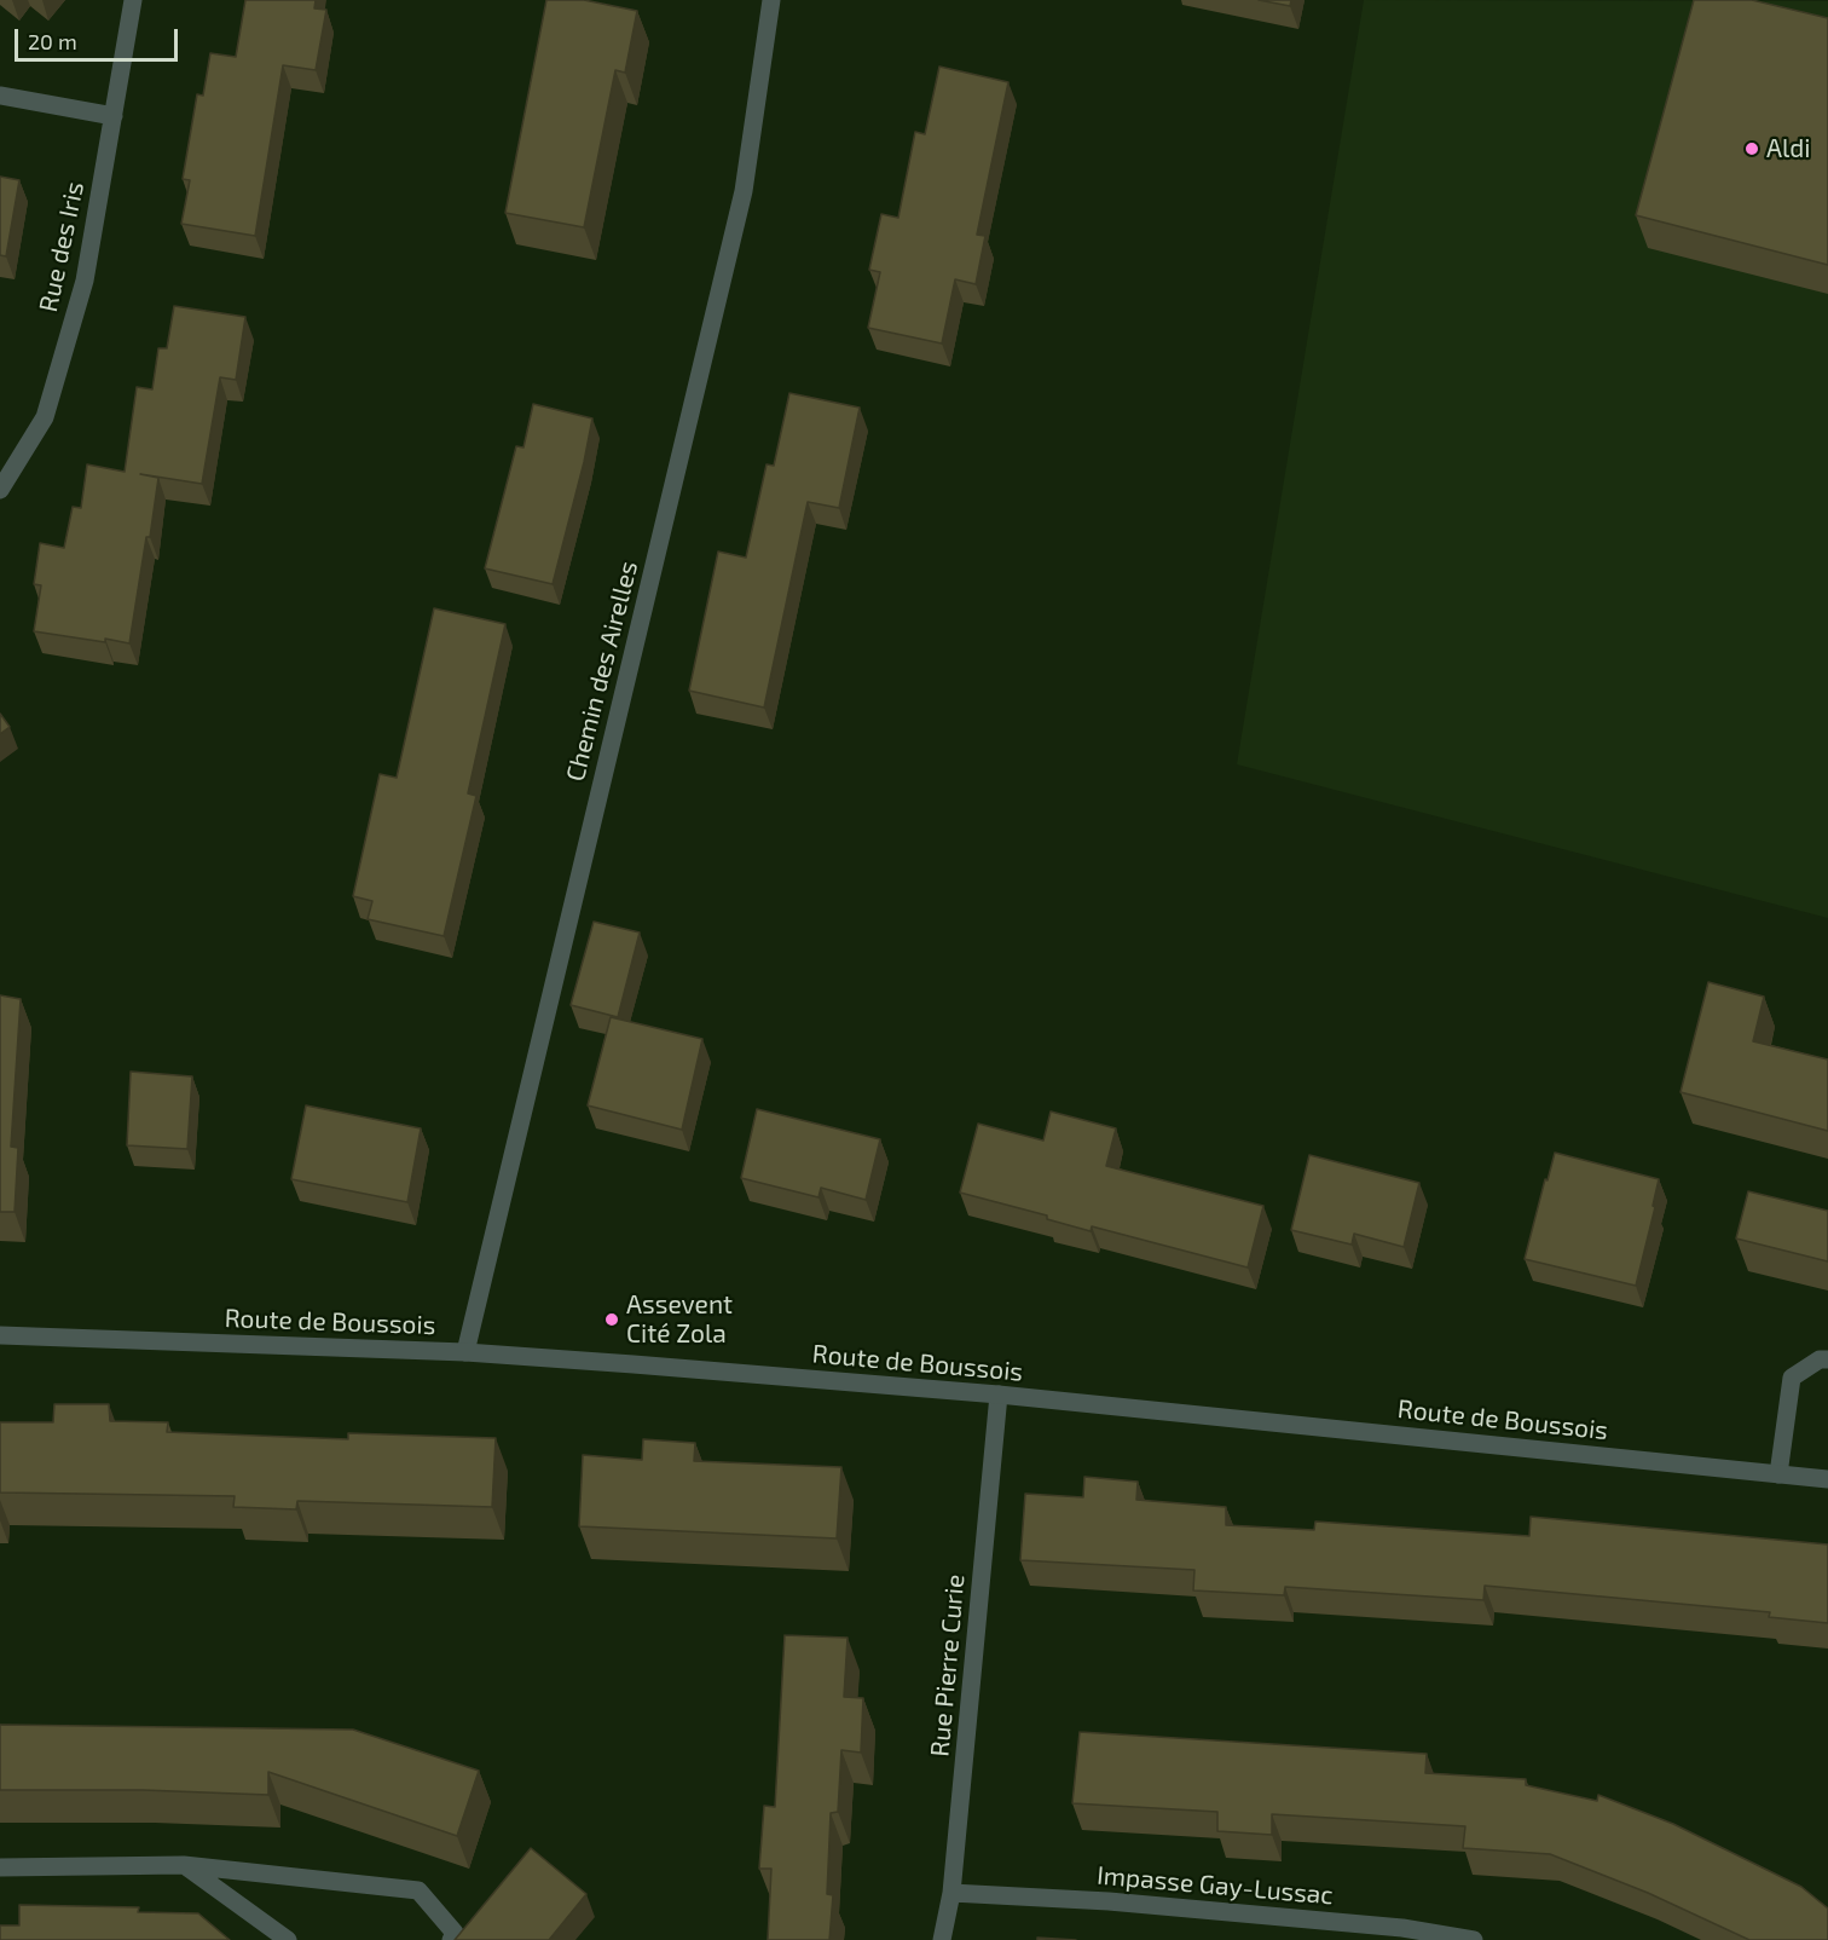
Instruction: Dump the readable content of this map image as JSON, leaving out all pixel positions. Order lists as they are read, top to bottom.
{
  "streets": {
    "street": [
      "Rue des Iris",
      "Chemin des Airelles",
      "Route de Boussois",
      "Rue Pierre Curie",
      "Impasse Gay-Lussac"
    ]
  },
  "crossings": [
    ["Chemin des Airelles", "Route de Boussois"],
    ["Route de Boussois", "Rue Pierre Curie"],
    ["Rue Pierre Curie", "Impasse Gay-Lussac"]
  ],
  "places": ["Aldi", "Assevent Cité Zola"],
  "scale_bar": "20 m"
}
